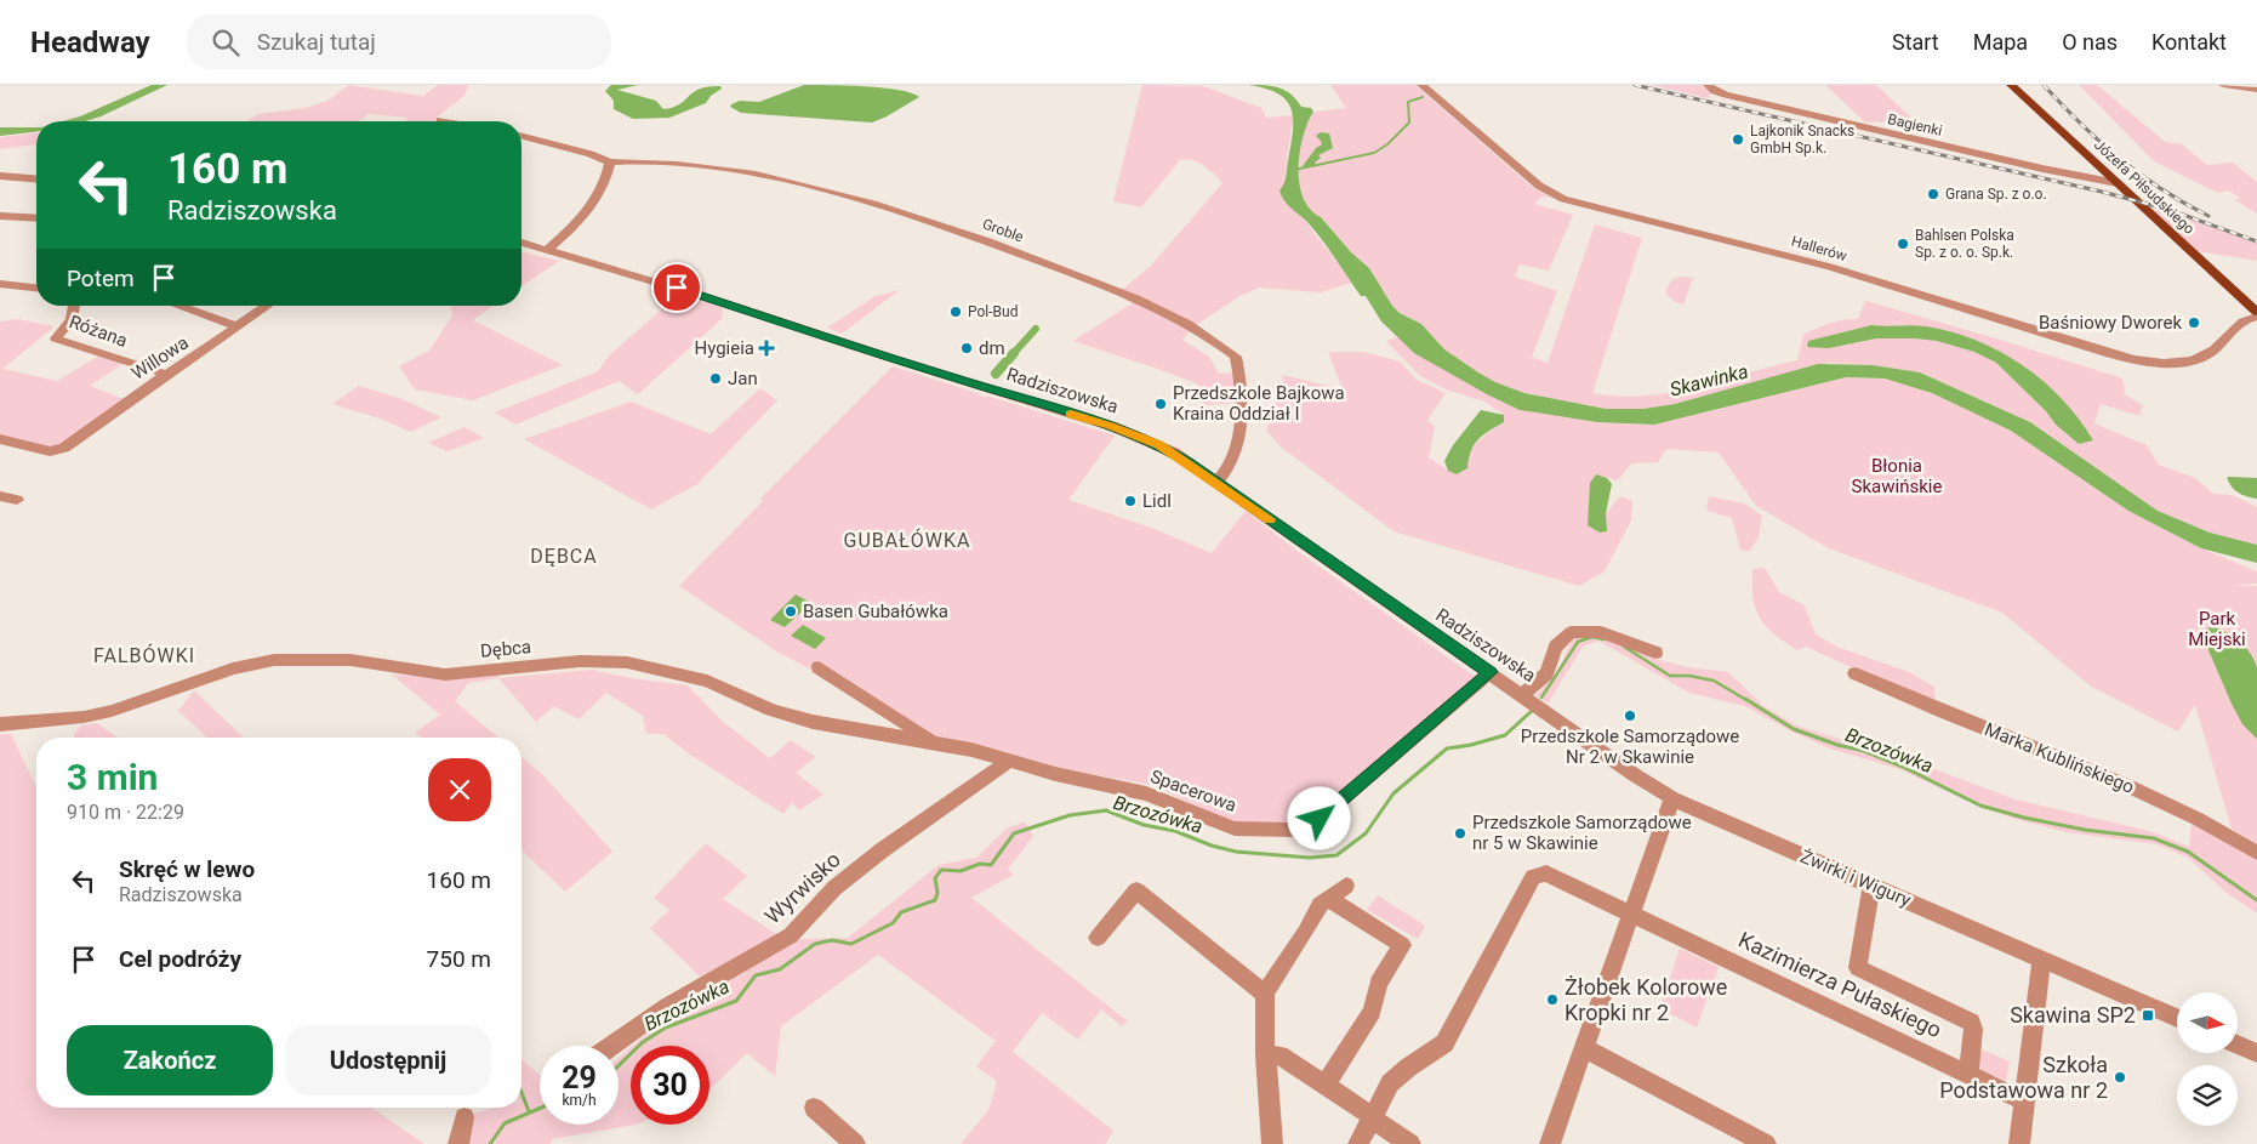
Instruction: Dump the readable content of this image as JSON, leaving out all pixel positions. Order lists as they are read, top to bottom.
{
  "streets": {
    "main road": ["Józefa Piłsudskiego"],
    "street": [
      "Bagienki",
      "Groble",
      "Hallerów",
      "Różana",
      "Willowa",
      "Radziszowska",
      "Dębca",
      "Marka Kublińskiego",
      "Spacerowa",
      "Żwirki i Wigury",
      "Wyrwisko",
      "Kazimierza Pułaskiego"
    ]
  },
  "crossings": [
    ["Bagienki", "Józefa Piłsudskiego"],
    ["Józefa Piłsudskiego", "Hallerów"],
    ["Groble", "Radziszowska"],
    ["Różana", "Willowa"],
    ["Radziszowska", "Spacerowa"],
    ["Radziszowska", "Żwirki i Wigury"],
    ["Dębca", "Spacerowa"],
    ["Dębca", "Wyrwisko"],
    ["Spacerowa", "Wyrwisko"]
  ],
  "districts": ["GUBAŁÓWKA", "DĘBCA", "FALBÓWKI"],
  "water": ["Skawinka", "Brzozówka"],
  "parks": ["Błonia Skawińskie", "Park Miejski"],
  "places": {
    "other": [
      "Lajkonik Snacks GmbH Sp.k.",
      "Grana Sp. z o.o.",
      "Bahlsen Polska Sp. z o. o. Sp.k.",
      "Pol-Bud",
      "Baśniowy Dworek",
      "dm",
      "Jan",
      "Przedszkole Bajkowa Kraina Oddział I",
      "Lidl",
      "Basen Gubałówka",
      "Przedszkole Samorządowe Nr 2 w Skawinie",
      "Przedszkole Samorządowe nr 5 w Skawinie",
      "Żłobek Kolorowe Kropki nr 2",
      "Szkoła Podstawowa nr 2"
    ],
    "health": ["Hygieia"],
    "transit": ["Skawina SP2"]
  },
  "north": "right",
  "page": {
    "header": "Headway",
    "search": "Szukaj tutaj",
    "nav": [
      "Start",
      "Mapa",
      "O nas",
      "Kontakt"
    ],
    "turn": ["160 m", "Radziszowska"],
    "then": "Potem",
    "heading": ["3 min", "910 m · 22:29"],
    "list": [
      {
        "name": "Skręć w lewo",
        "note": "Radziszowska",
        "value": "160 m"
      },
      {
        "name": "Cel podróży",
        "value": "750 m"
      }
    ],
    "buttons": ["Zakończ", "Udostępnij"],
    "speed": "29 km/h",
    "limit": "30"
  }
}
